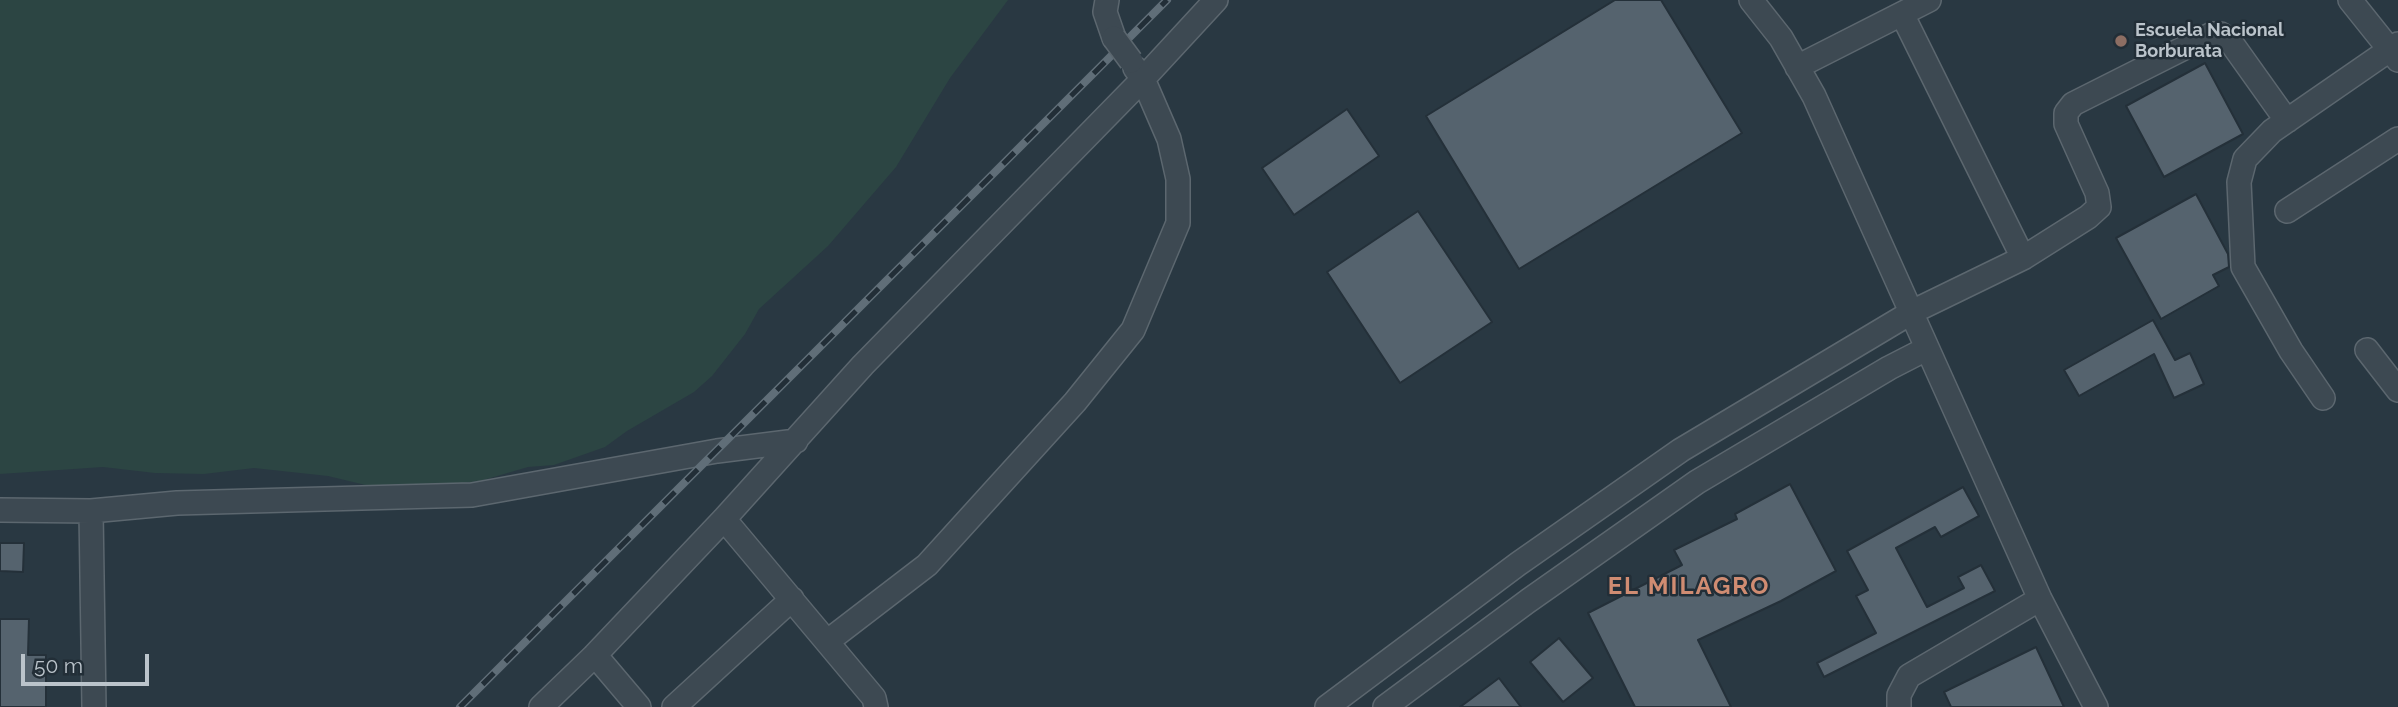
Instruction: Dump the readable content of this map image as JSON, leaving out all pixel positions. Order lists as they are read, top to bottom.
{
  "districts": ["EL MILAGRO"],
  "places": ["Escuela Nacional Borburata"],
  "scale_bar": "50 m"
}
